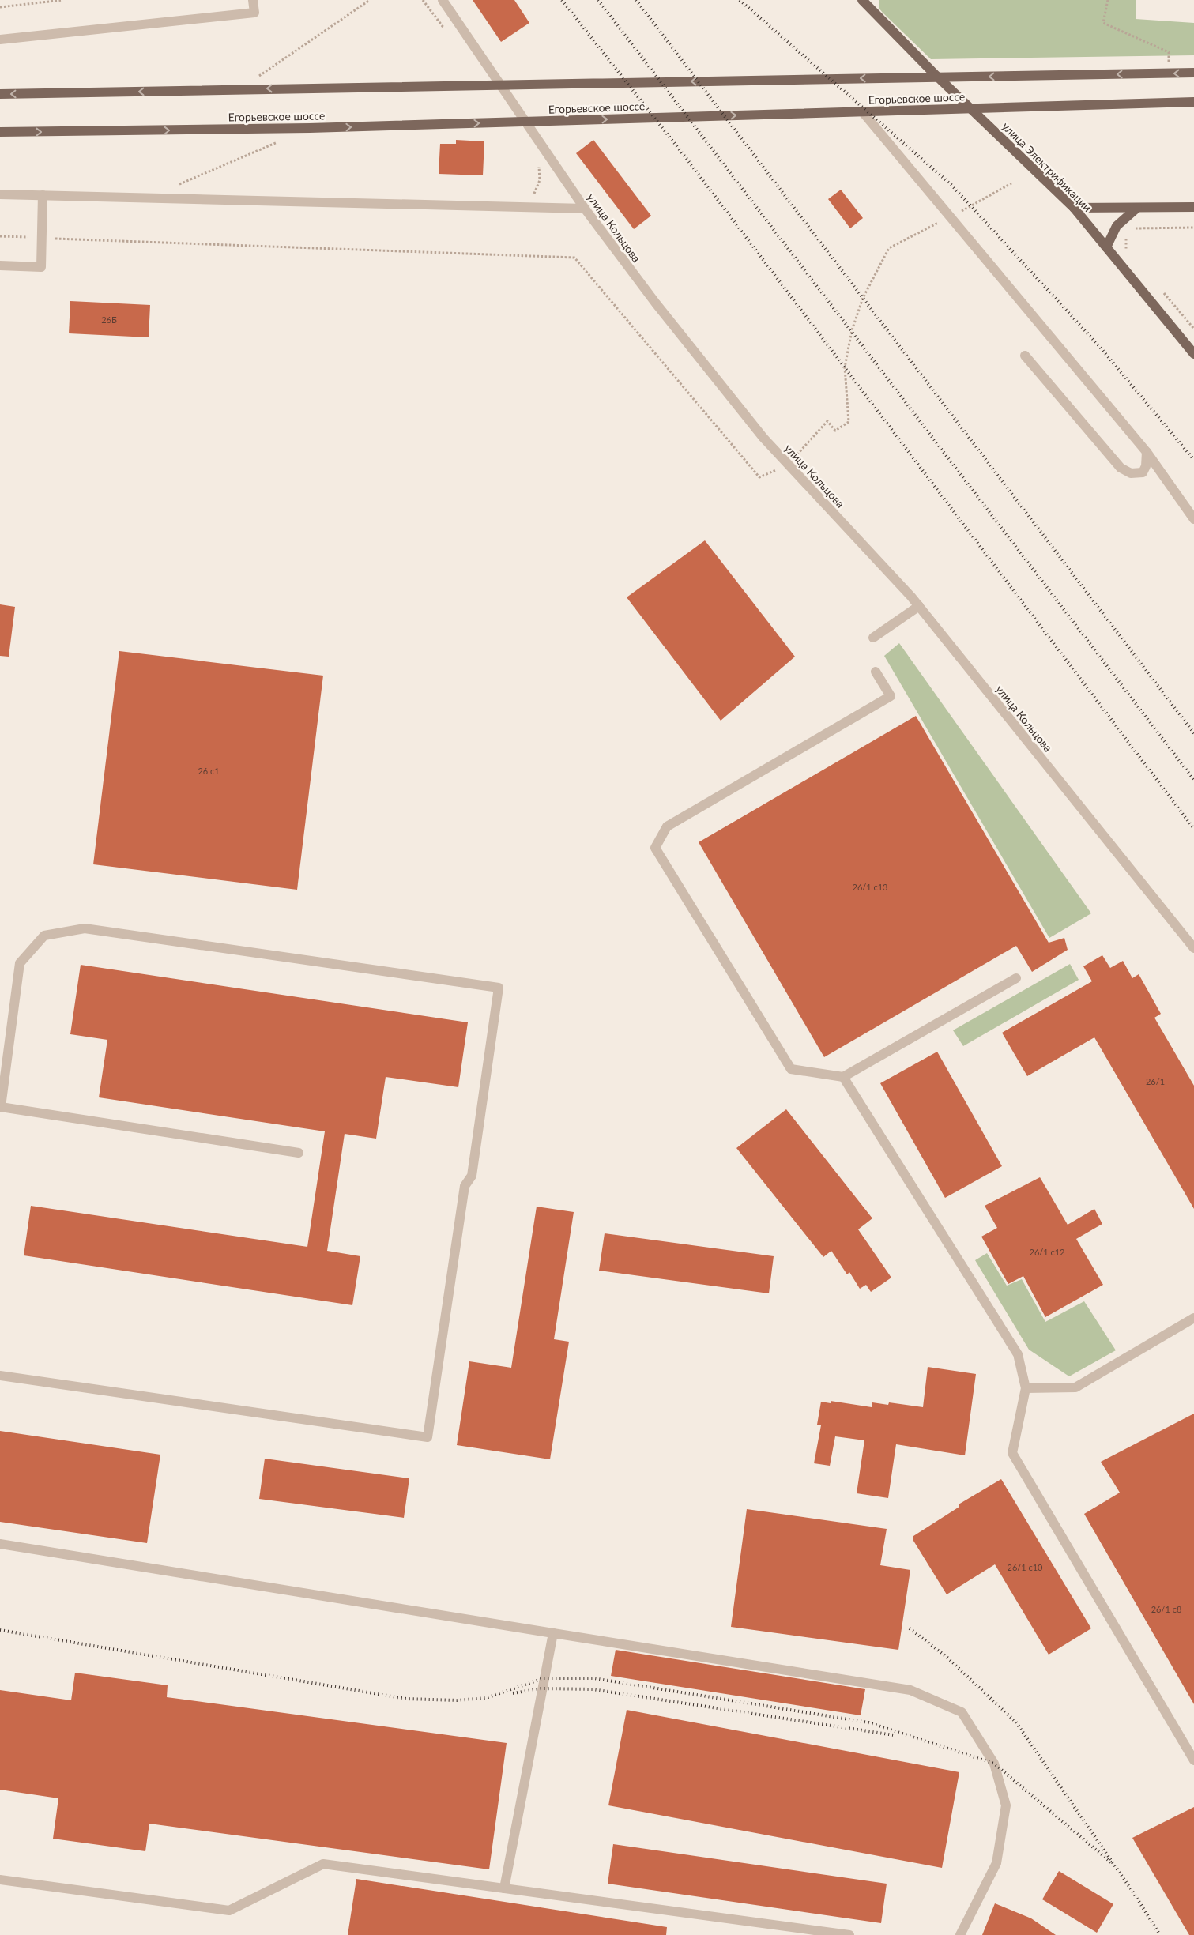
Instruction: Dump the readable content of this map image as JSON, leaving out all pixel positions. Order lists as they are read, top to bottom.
{
  "streets": {
    "main road": ["Егорьевское шоссе", "улица Электрификации"],
    "street": ["улица Кольцова"]
  },
  "house_numbers": [
    "26Б",
    "26 с1",
    "26/1 с13",
    "26/1",
    "26/1 с12",
    "26/1 с10",
    "26/1 с8"
  ]
}
